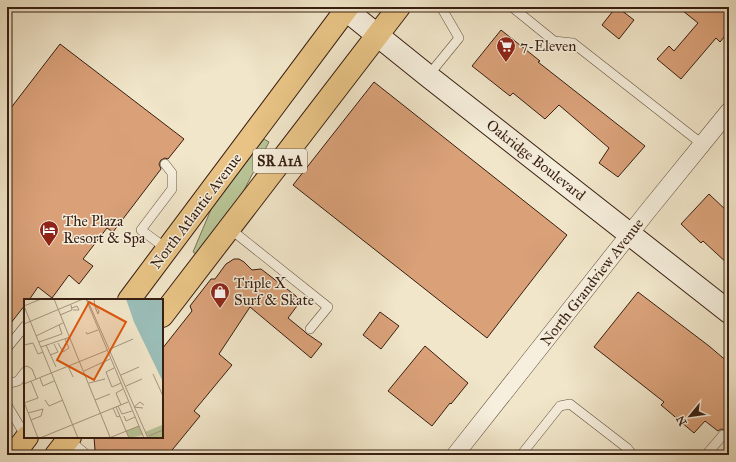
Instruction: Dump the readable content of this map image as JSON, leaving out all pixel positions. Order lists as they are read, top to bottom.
{
  "streets": {
    "main road": ["Oakridge Boulevard", "SR A1A", "North Atlantic Avenue"],
    "street": ["North Grandview Avenue"]
  },
  "crossings": [
    ["Oakridge Boulevard", "SR A1A"],
    ["Oakridge Boulevard", "North Atlantic Avenue"],
    ["Oakridge Boulevard", "North Grandview Avenue"]
  ],
  "places": {
    "supermarket": ["7-Eleven"],
    "hotel": ["The Plaza Resort & Spa"],
    "shop": ["Triple X Surf & Skate"]
  },
  "north": "bottom left"
}
